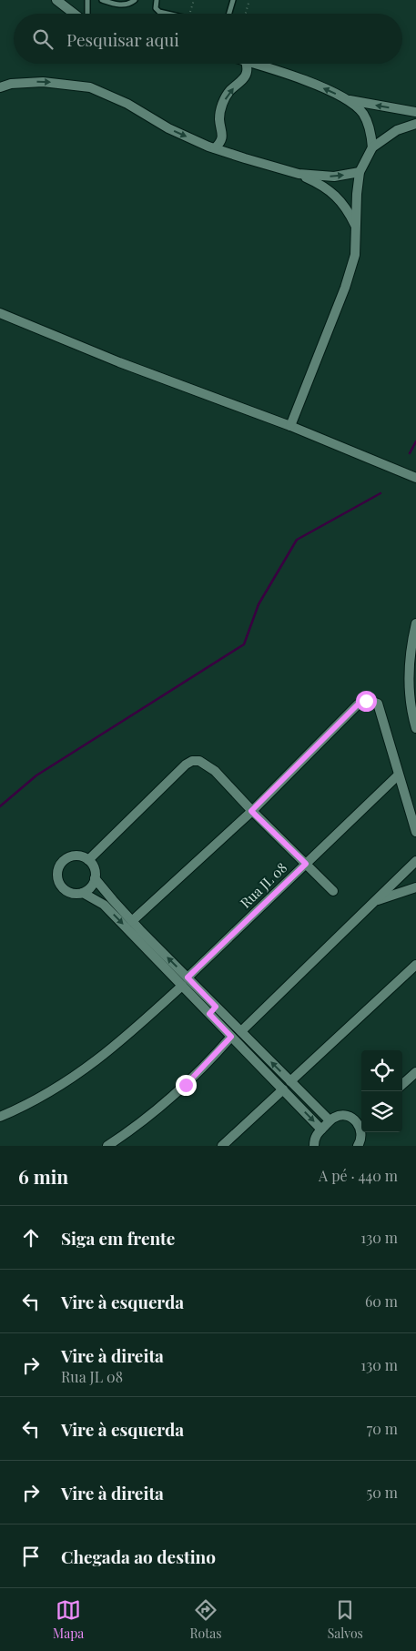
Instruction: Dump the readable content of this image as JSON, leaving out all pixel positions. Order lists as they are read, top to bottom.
{
  "streets": {
    "street": ["Rua JL 08"]
  },
  "page": {
    "search": "Pesquisar aqui",
    "heading": ["6 min", "A pé · 440 m"],
    "list": [
      ["Siga em frente", "130 m"],
      ["Vire à esquerda", "60 m"],
      ["Vire à direita", "Rua JL 08", "130 m"],
      ["Vire à esquerda", "70 m"],
      ["Vire à direita", "50 m"],
      "Chegada ao destino"
    ],
    "nav": ["Mapa", "Rotas", "Salvos"]
  }
}
